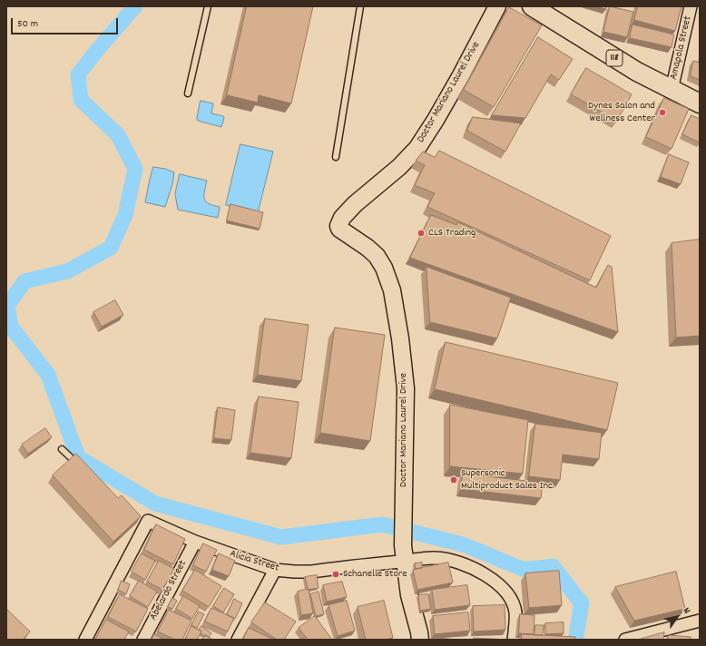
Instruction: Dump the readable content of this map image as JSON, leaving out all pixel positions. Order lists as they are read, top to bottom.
{
  "streets": {
    "main road": ["118"],
    "street": [
      "Amapola Street",
      "Doctor Mariano Laurel Drive",
      "Alicia Street",
      "Abelardo Street"
    ]
  },
  "crossings": [
    ["Amapola Street", "118"],
    ["Doctor Mariano Laurel Drive", "Alicia Street"],
    ["Alicia Street", "Abelardo Street"]
  ],
  "places": [
    "Dynes Salon and Wellness Center",
    "CLS Trading",
    "Supersonic Multiproduct Sales Inc.",
    "Schanelle Store"
  ],
  "scale_bar": "50 m",
  "north": "top right"
}
